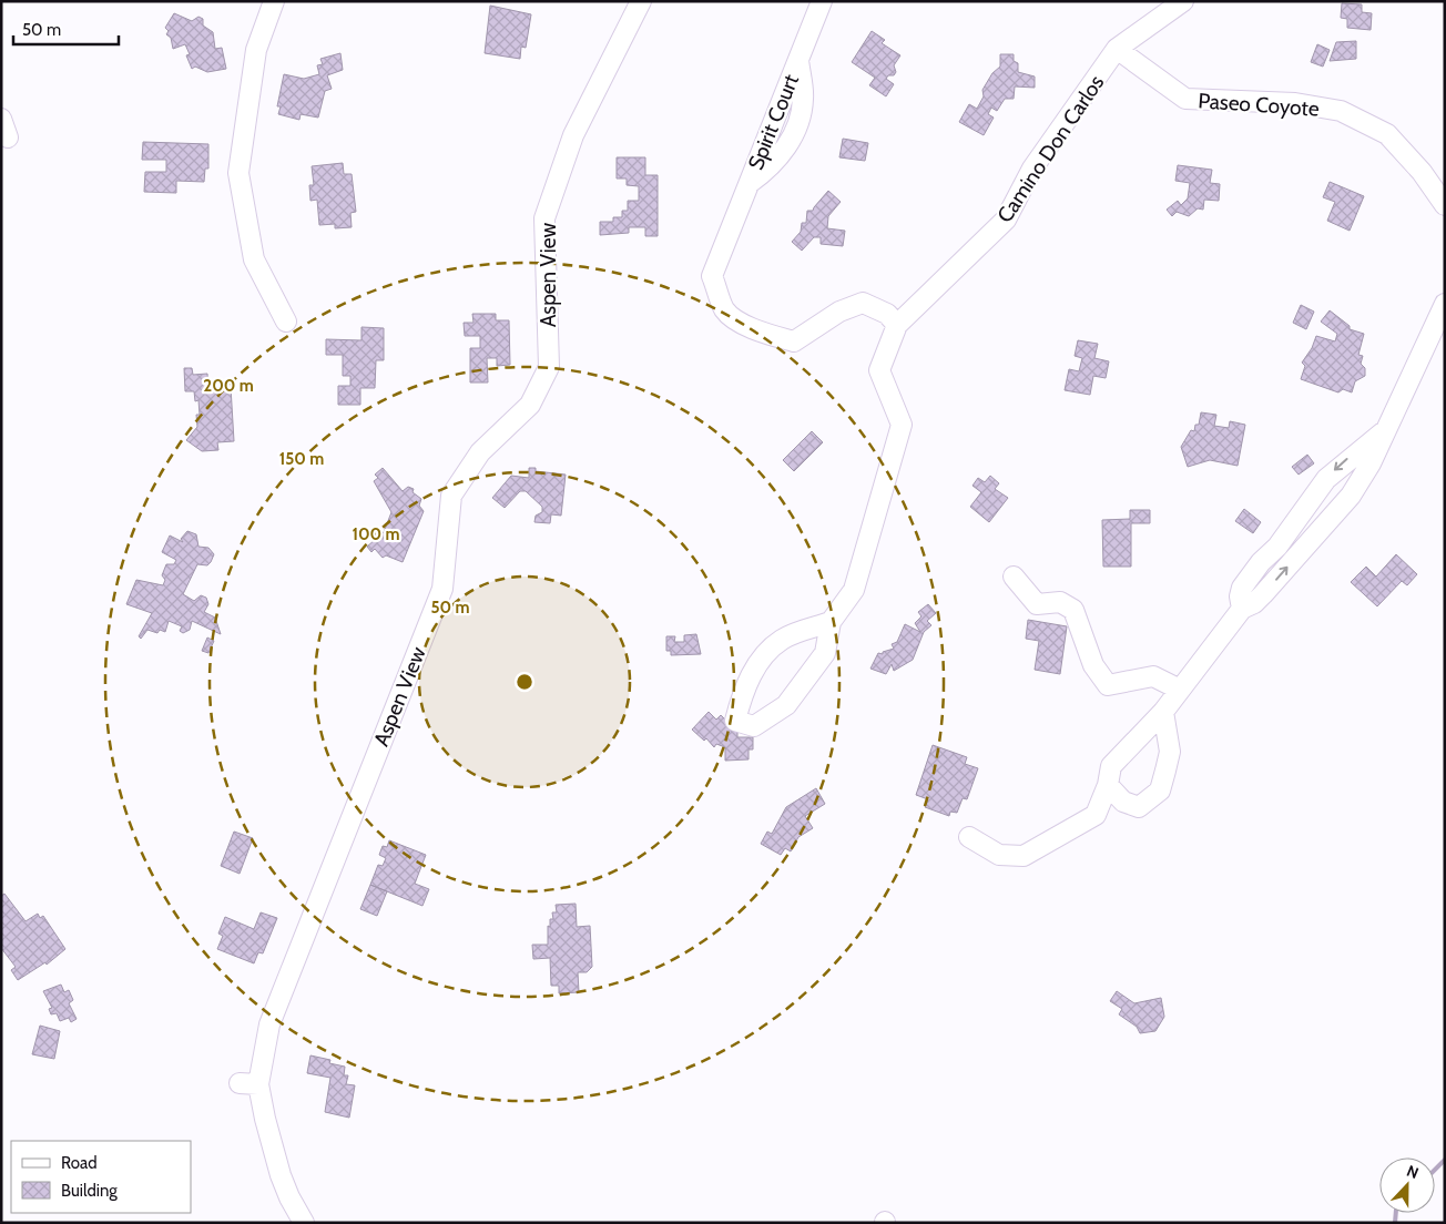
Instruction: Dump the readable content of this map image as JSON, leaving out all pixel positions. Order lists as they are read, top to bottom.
{
  "streets": {
    "street": [
      "Paseo Coyote",
      "Spirit Court",
      "Camino Don Carlos",
      "Aspen View"
    ]
  },
  "crossings": [
    ["Paseo Coyote", "Camino Don Carlos"],
    ["Spirit Court", "Camino Don Carlos"]
  ],
  "legend": ["Road", "Building"],
  "scale_bar": "50 m",
  "north": "top",
  "rings": [
    "200 m",
    "150 m",
    "100 m",
    "50 m"
  ]
}
